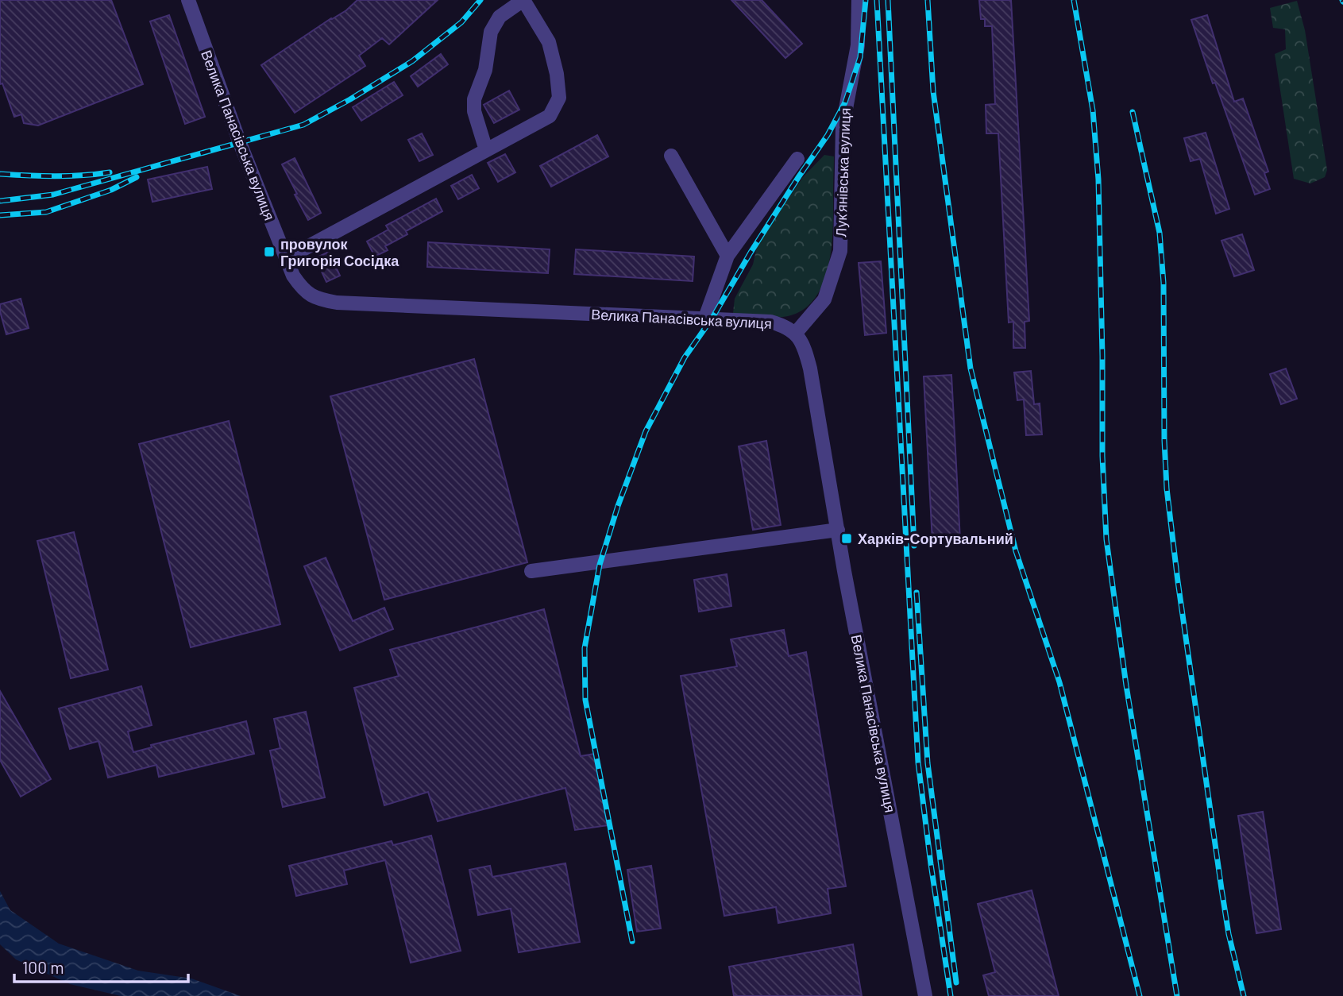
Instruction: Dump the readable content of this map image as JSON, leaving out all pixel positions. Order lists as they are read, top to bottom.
{
  "streets": {
    "street": ["Велика Панасівська вулиця", "Лук’янівська вулиця"]
  },
  "crossings": [
    ["Велика Панасівська вулиця", "Лук’янівська вулиця"]
  ],
  "places": {
    "transit": ["провулок Григорія Сосідка", "Харків-Сортувальний"]
  },
  "scale_bar": "100 m"
}
